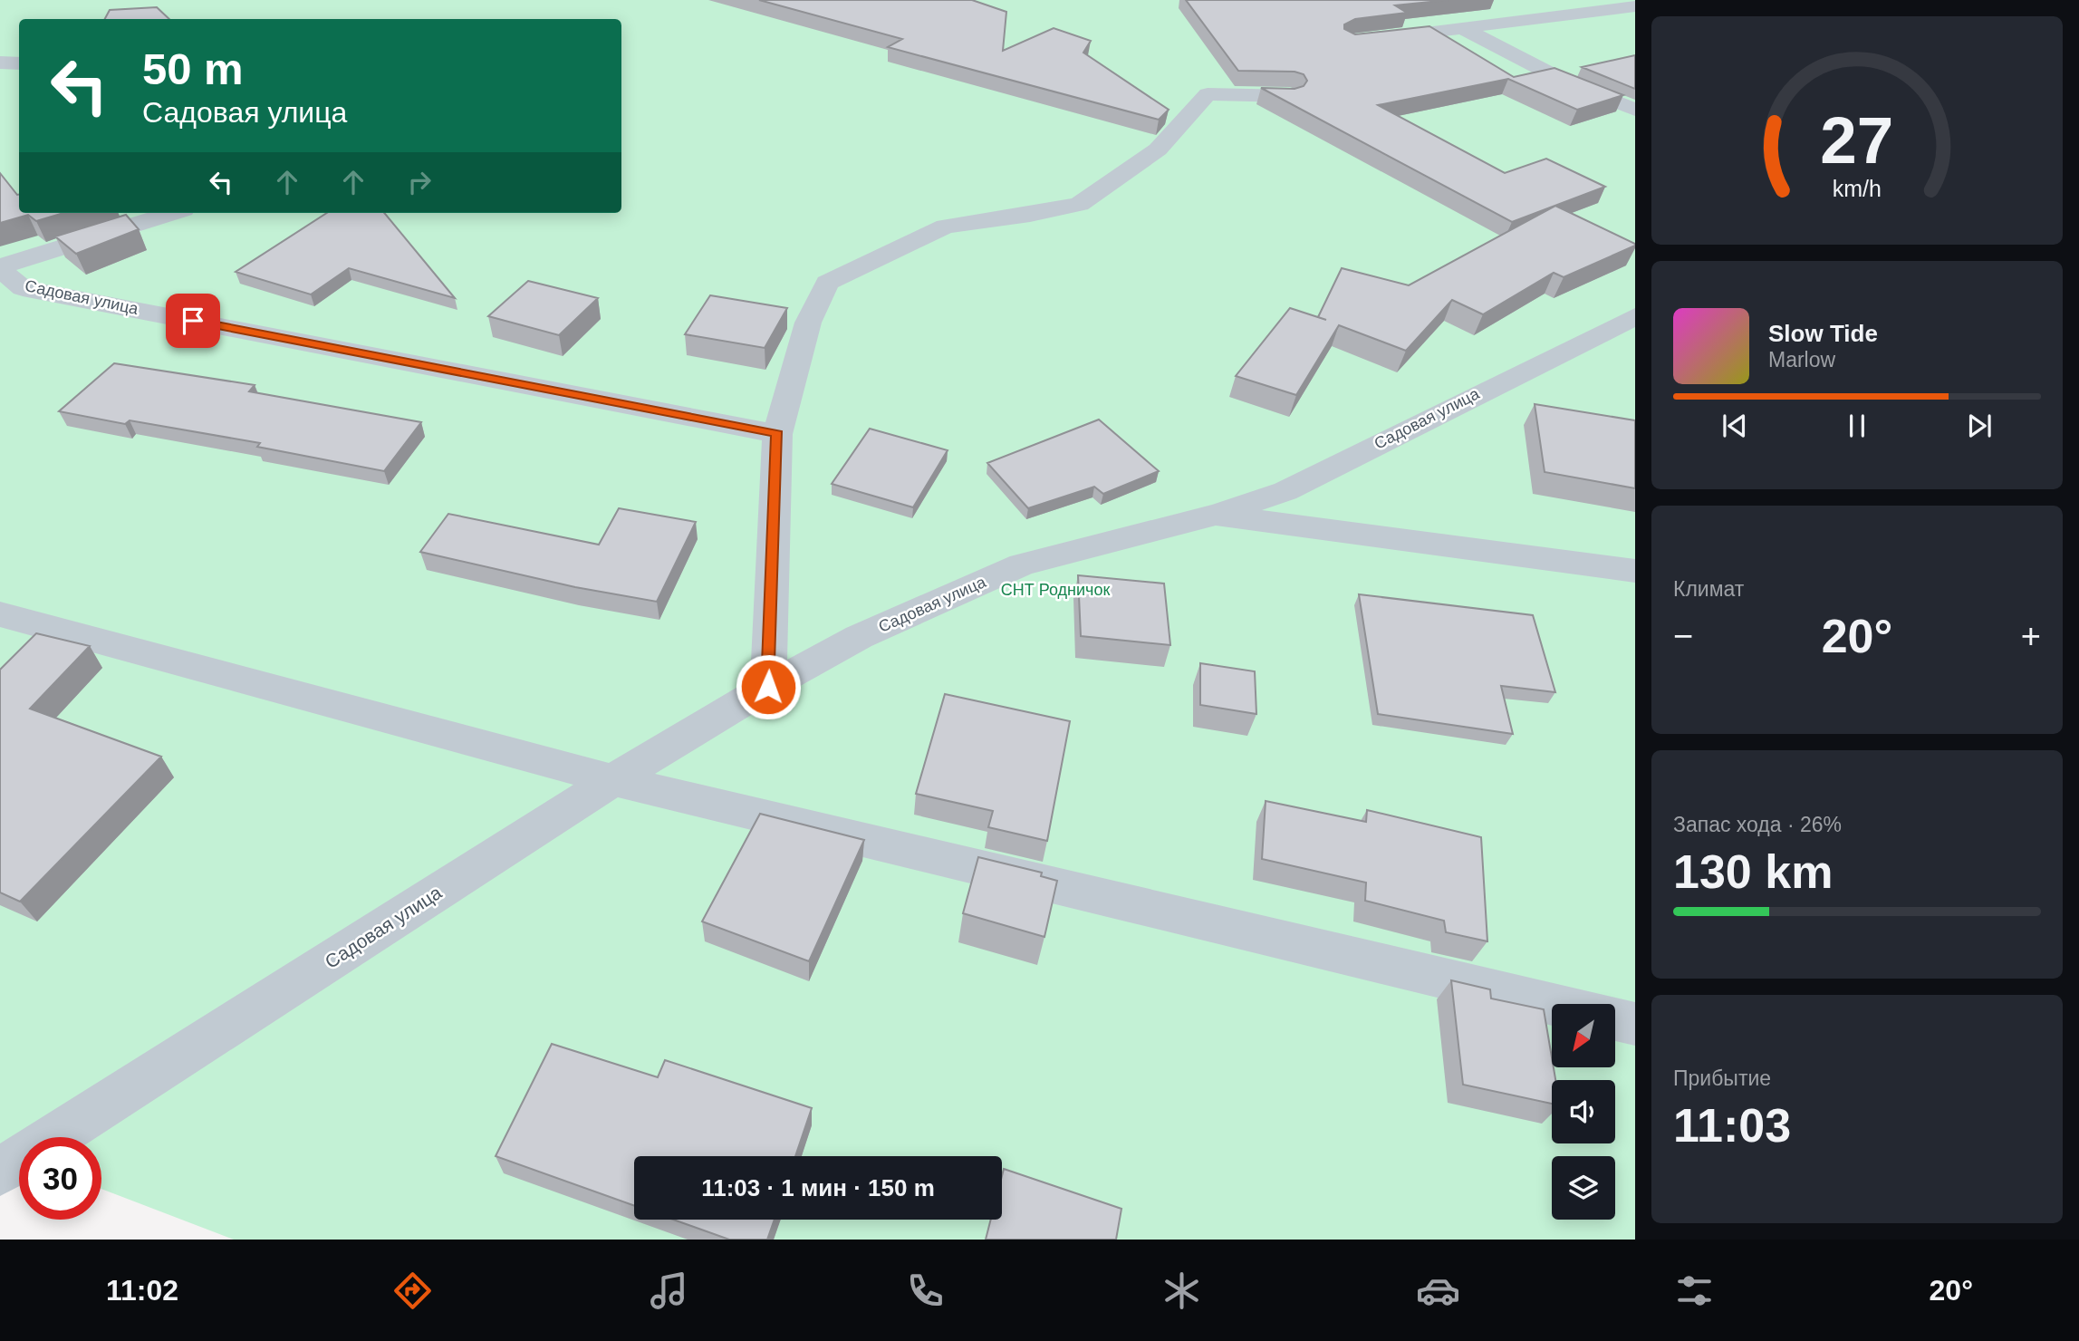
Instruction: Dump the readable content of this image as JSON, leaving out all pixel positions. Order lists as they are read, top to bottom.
{
  "streets": {
    "street": ["Садовая улица"]
  },
  "parks": ["СНТ Родничок"],
  "north": "bottom left",
  "page": {
    "turn": ["50 m", "Садовая улица"],
    "song": ["Slow Tide", "Marlow"],
    "tile": [
      "Климат",
      ["Запас хода · 26%", "130 km"],
      ["Прибытие", "11:03"]
    ],
    "heat": ["−", "20°", "+"],
    "limit": "30",
    "trip": "11:03 · 1 мин · 150 m",
    "tabs": ["11:02", "20°"],
    "gauge": ["27", "km/h"]
  }
}
